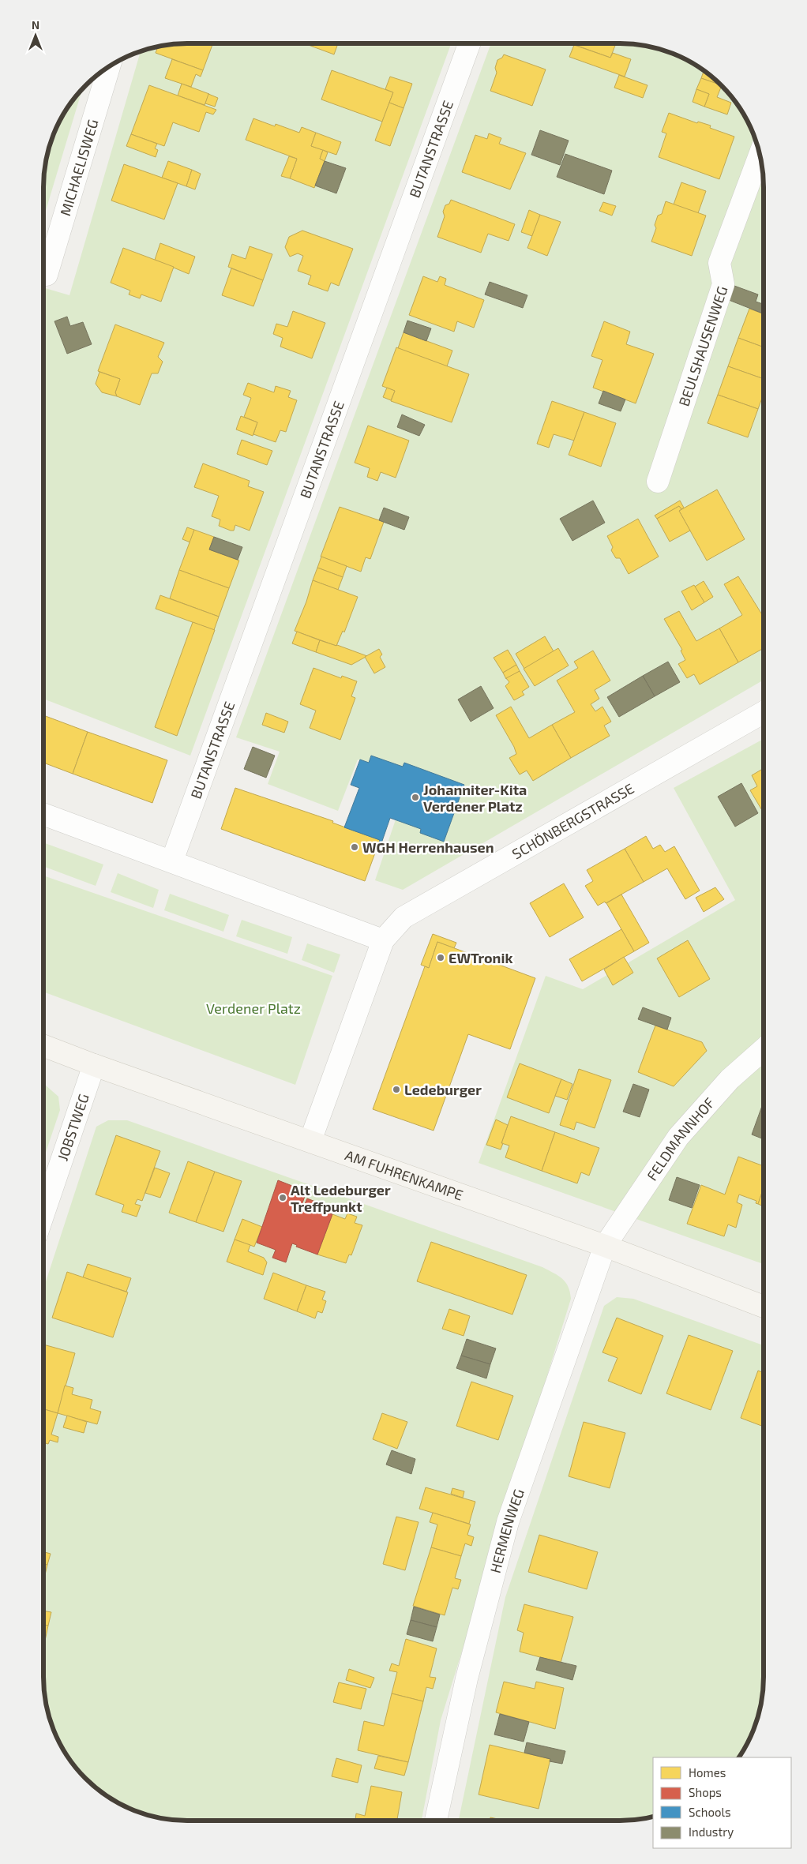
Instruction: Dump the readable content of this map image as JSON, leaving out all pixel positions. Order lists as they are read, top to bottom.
{
  "streets": {
    "street": [
      "BUTANSTRASSE",
      "MICHAELISWEG",
      "BEULSHAUSENWEG",
      "SCHÖNBERGSTRASSE",
      "JOBSTWEG",
      "FELDMANNHOF",
      "AM FUHRENKAMPE",
      "HERMENWEG"
    ]
  },
  "crossings": [
    ["JOBSTWEG", "AM FUHRENKAMPE"],
    ["FELDMANNHOF", "AM FUHRENKAMPE"],
    ["FELDMANNHOF", "HERMENWEG"],
    ["AM FUHRENKAMPE", "HERMENWEG"]
  ],
  "parks": ["Verdener Platz"],
  "places": [
    "Johanniter-Kita Verdener Platz",
    "WGH Herrenhausen",
    "EWTronik",
    "Ledeburger",
    "Alt Ledeburger Treffpunkt"
  ],
  "legend": [
    "Homes",
    "Shops",
    "Schools",
    "Industry"
  ],
  "north": "top"
}
